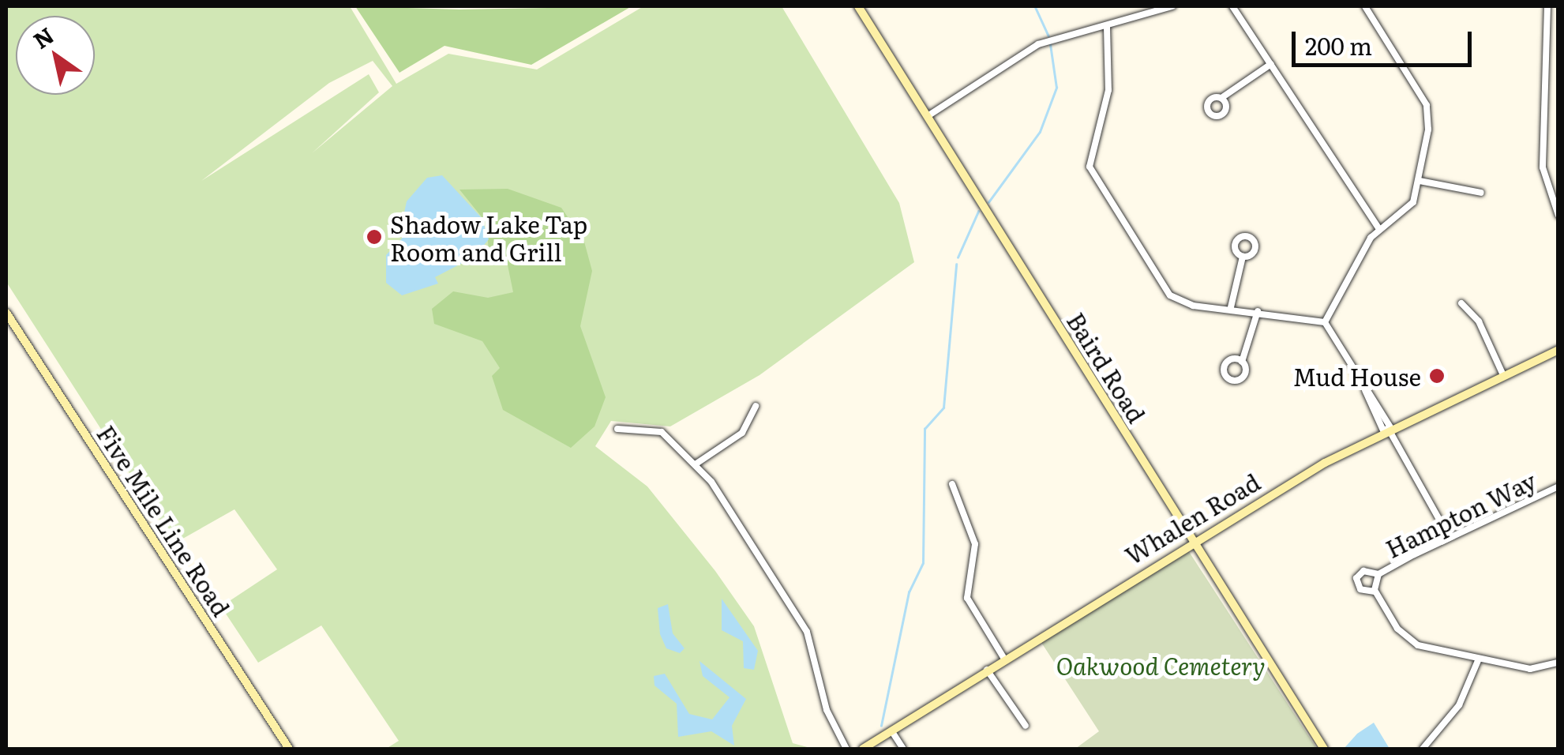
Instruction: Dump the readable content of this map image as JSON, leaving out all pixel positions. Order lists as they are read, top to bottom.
{
  "streets": {
    "street": [
      "Baird Road",
      "Hampton Way",
      "Whalen Road",
      "Five Mile Line Road"
    ]
  },
  "crossings": [
    ["Baird Road", "Whalen Road"]
  ],
  "parks": ["Oakwood Cemetery"],
  "places": ["Shadow Lake Tap Room and Grill", "Mud House"],
  "scale_bar": "200 m",
  "north": "top left"
}
